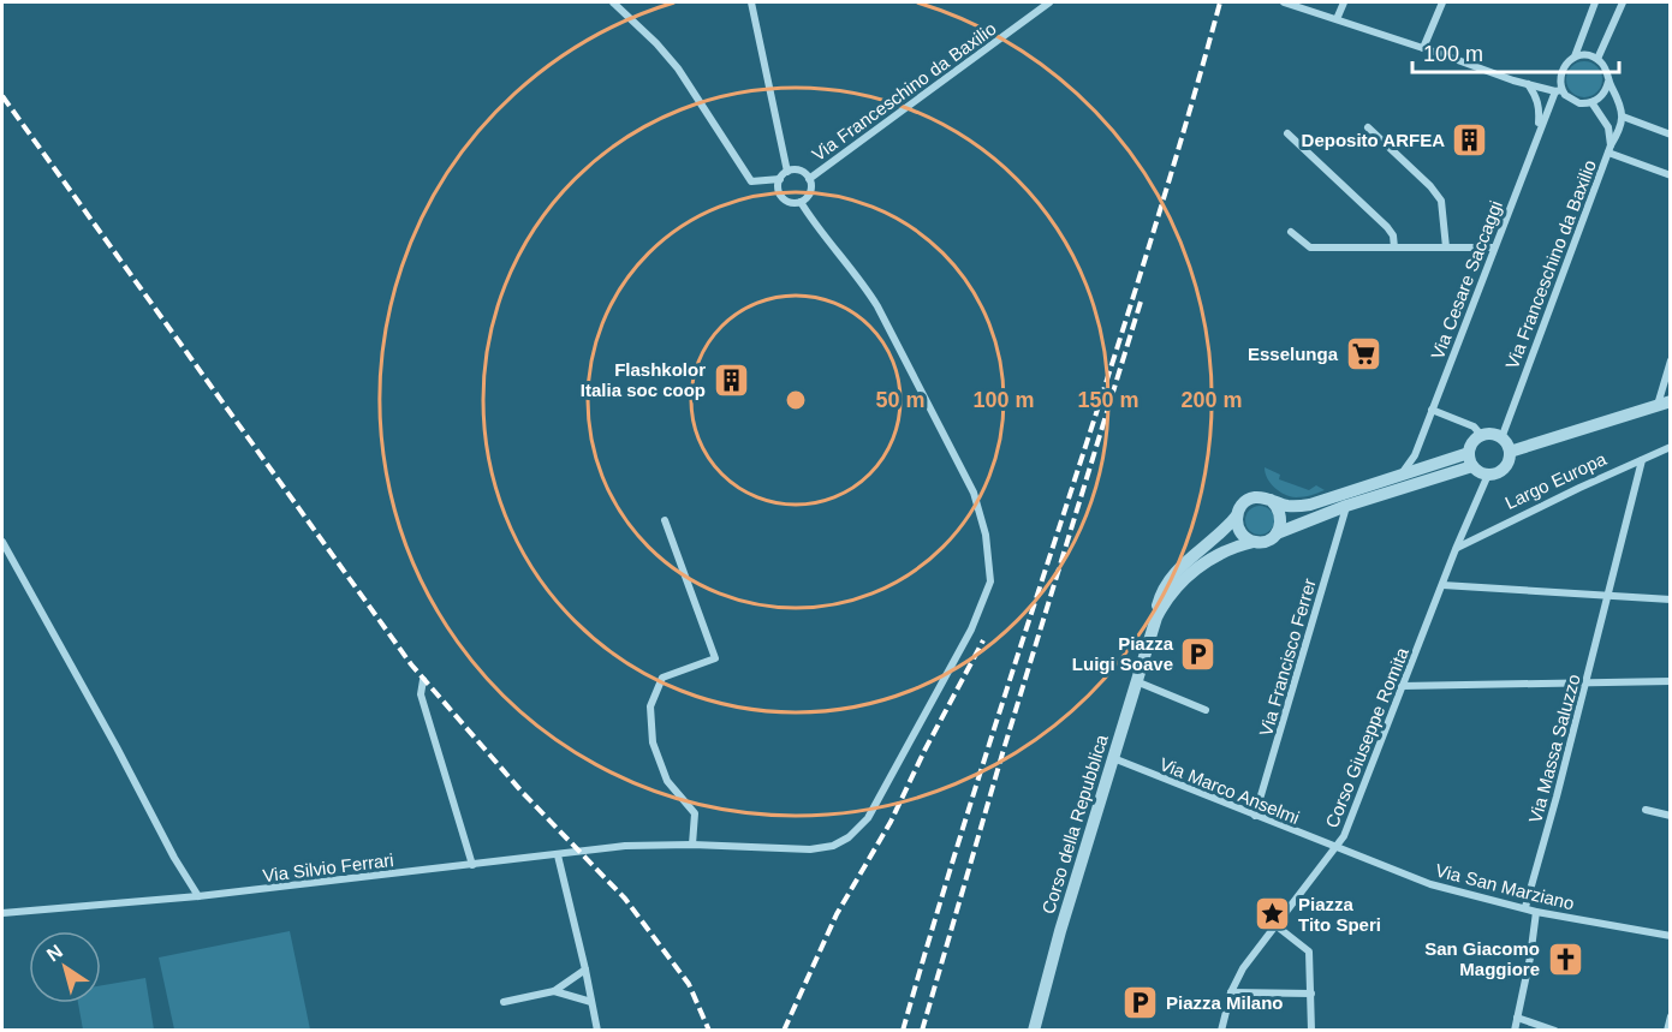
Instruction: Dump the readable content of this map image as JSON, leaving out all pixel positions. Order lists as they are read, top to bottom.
{
  "streets": {
    "street": [
      "Via Franceschino da Baxilio",
      "Via Cesare Saccaggi",
      "Largo Europa",
      "Via Francisco Ferrer",
      "Corso Giuseppe Romita",
      "Via Massa Saluzzo",
      "Via Marco Anselmi",
      "Corso della Repubblica",
      "Via Silvio Ferrari",
      "Via San Marziano"
    ]
  },
  "crossings": [
    ["Via Franceschino da Baxilio", "Via Cesare Saccaggi"],
    ["Via Franceschino da Baxilio", "Largo Europa"],
    ["Via Franceschino da Baxilio", "Corso Giuseppe Romita"],
    ["Via Franceschino da Baxilio", "Via Silvio Ferrari"],
    ["Largo Europa", "Corso Giuseppe Romita"],
    ["Largo Europa", "Via Massa Saluzzo"],
    ["Via Francisco Ferrer", "Via Marco Anselmi"],
    ["Corso Giuseppe Romita", "Via Marco Anselmi"],
    ["Corso Giuseppe Romita", "Via San Marziano"],
    ["Via Massa Saluzzo", "Via San Marziano"],
    ["Via Marco Anselmi", "Corso della Repubblica"],
    ["Via Marco Anselmi", "Via San Marziano"]
  ],
  "places": {
    "building": ["Deposito ARFEA", "Flashkolor Italia soc coop"],
    "supermarket": ["Esselunga"],
    "parking": ["Piazza Luigi Soave", "Piazza Milano"],
    "place": ["Piazza Tito Speri"],
    "church": ["San Giacomo Maggiore"]
  },
  "scale_bar": "100 m",
  "north": "top left",
  "rings": [
    "50 m",
    "100 m",
    "150 m",
    "200 m"
  ]
}
